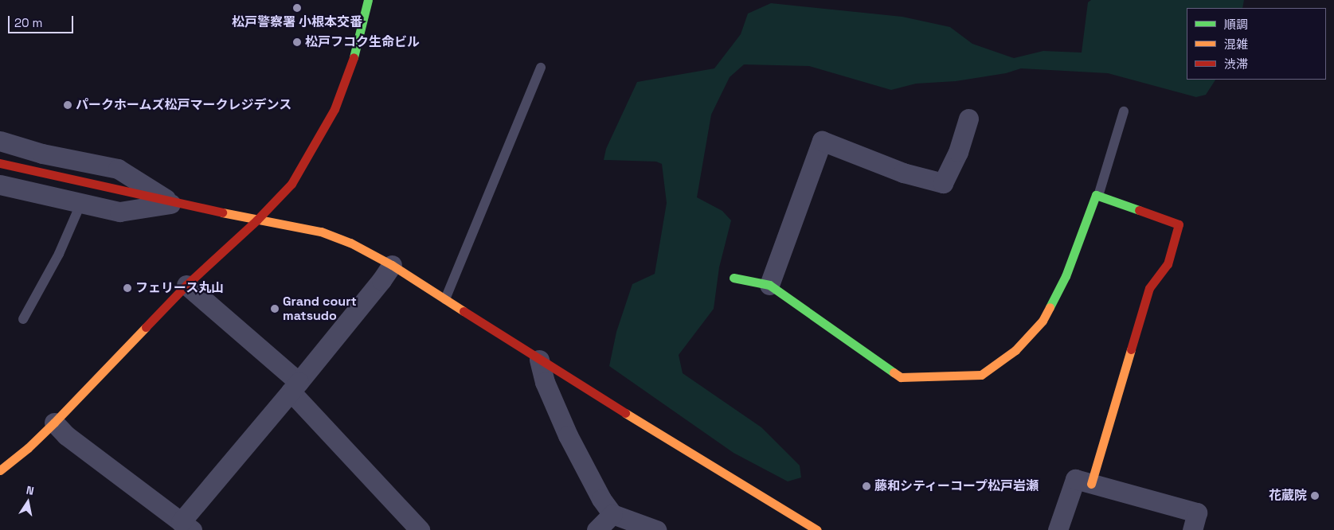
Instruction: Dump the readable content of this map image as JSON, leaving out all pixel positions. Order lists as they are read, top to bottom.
{
  "places": [
    "松戸警察署 小根本交番",
    "松戸フコク生命ビル",
    "パークホームズ松戸マークレジデンス",
    "フェリース丸山",
    "Grand court matsudo",
    "藤和シティーコープ松戸岩瀬",
    "花蔵院"
  ],
  "legend": ["順調", "混雑", "渋滞"],
  "scale_bar": "20 m",
  "north": "top"
}
